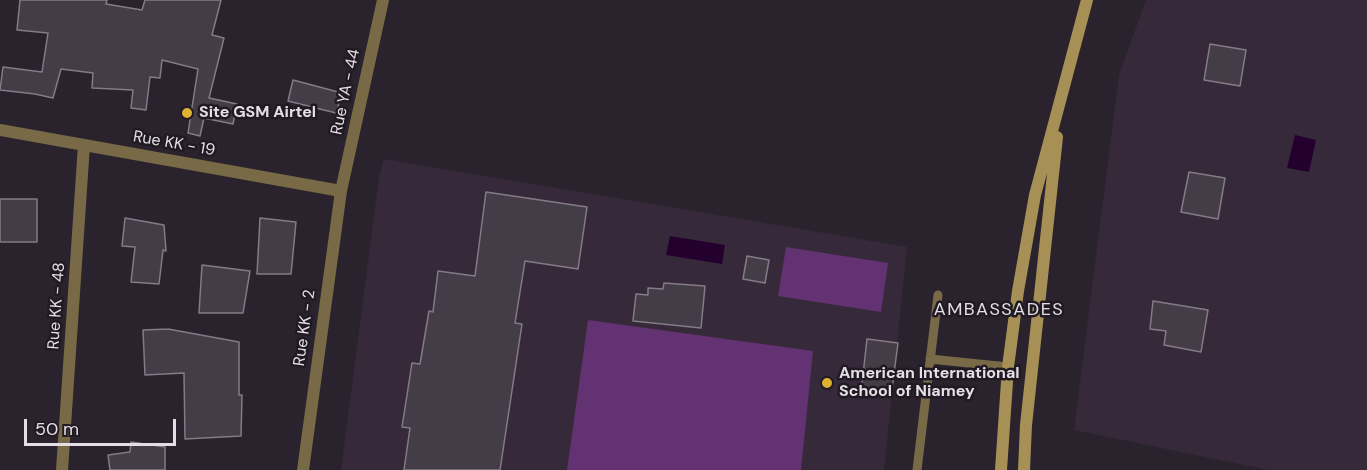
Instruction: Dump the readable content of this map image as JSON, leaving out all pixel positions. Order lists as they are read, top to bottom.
{
  "streets": {
    "street": [
      "Rue YA - 44",
      "Rue KK - 19",
      "Rue KK - 48",
      "Rue KK - 2"
    ]
  },
  "crossings": [
    ["Rue YA - 44", "Rue KK - 19"],
    ["Rue YA - 44", "Rue KK - 2"],
    ["Rue KK - 19", "Rue KK - 48"],
    ["Rue KK - 19", "Rue KK - 2"]
  ],
  "districts": ["AMBASSADES"],
  "places": ["Site GSM Airtel", "American International School of Niamey"],
  "scale_bar": "50 m"
}
